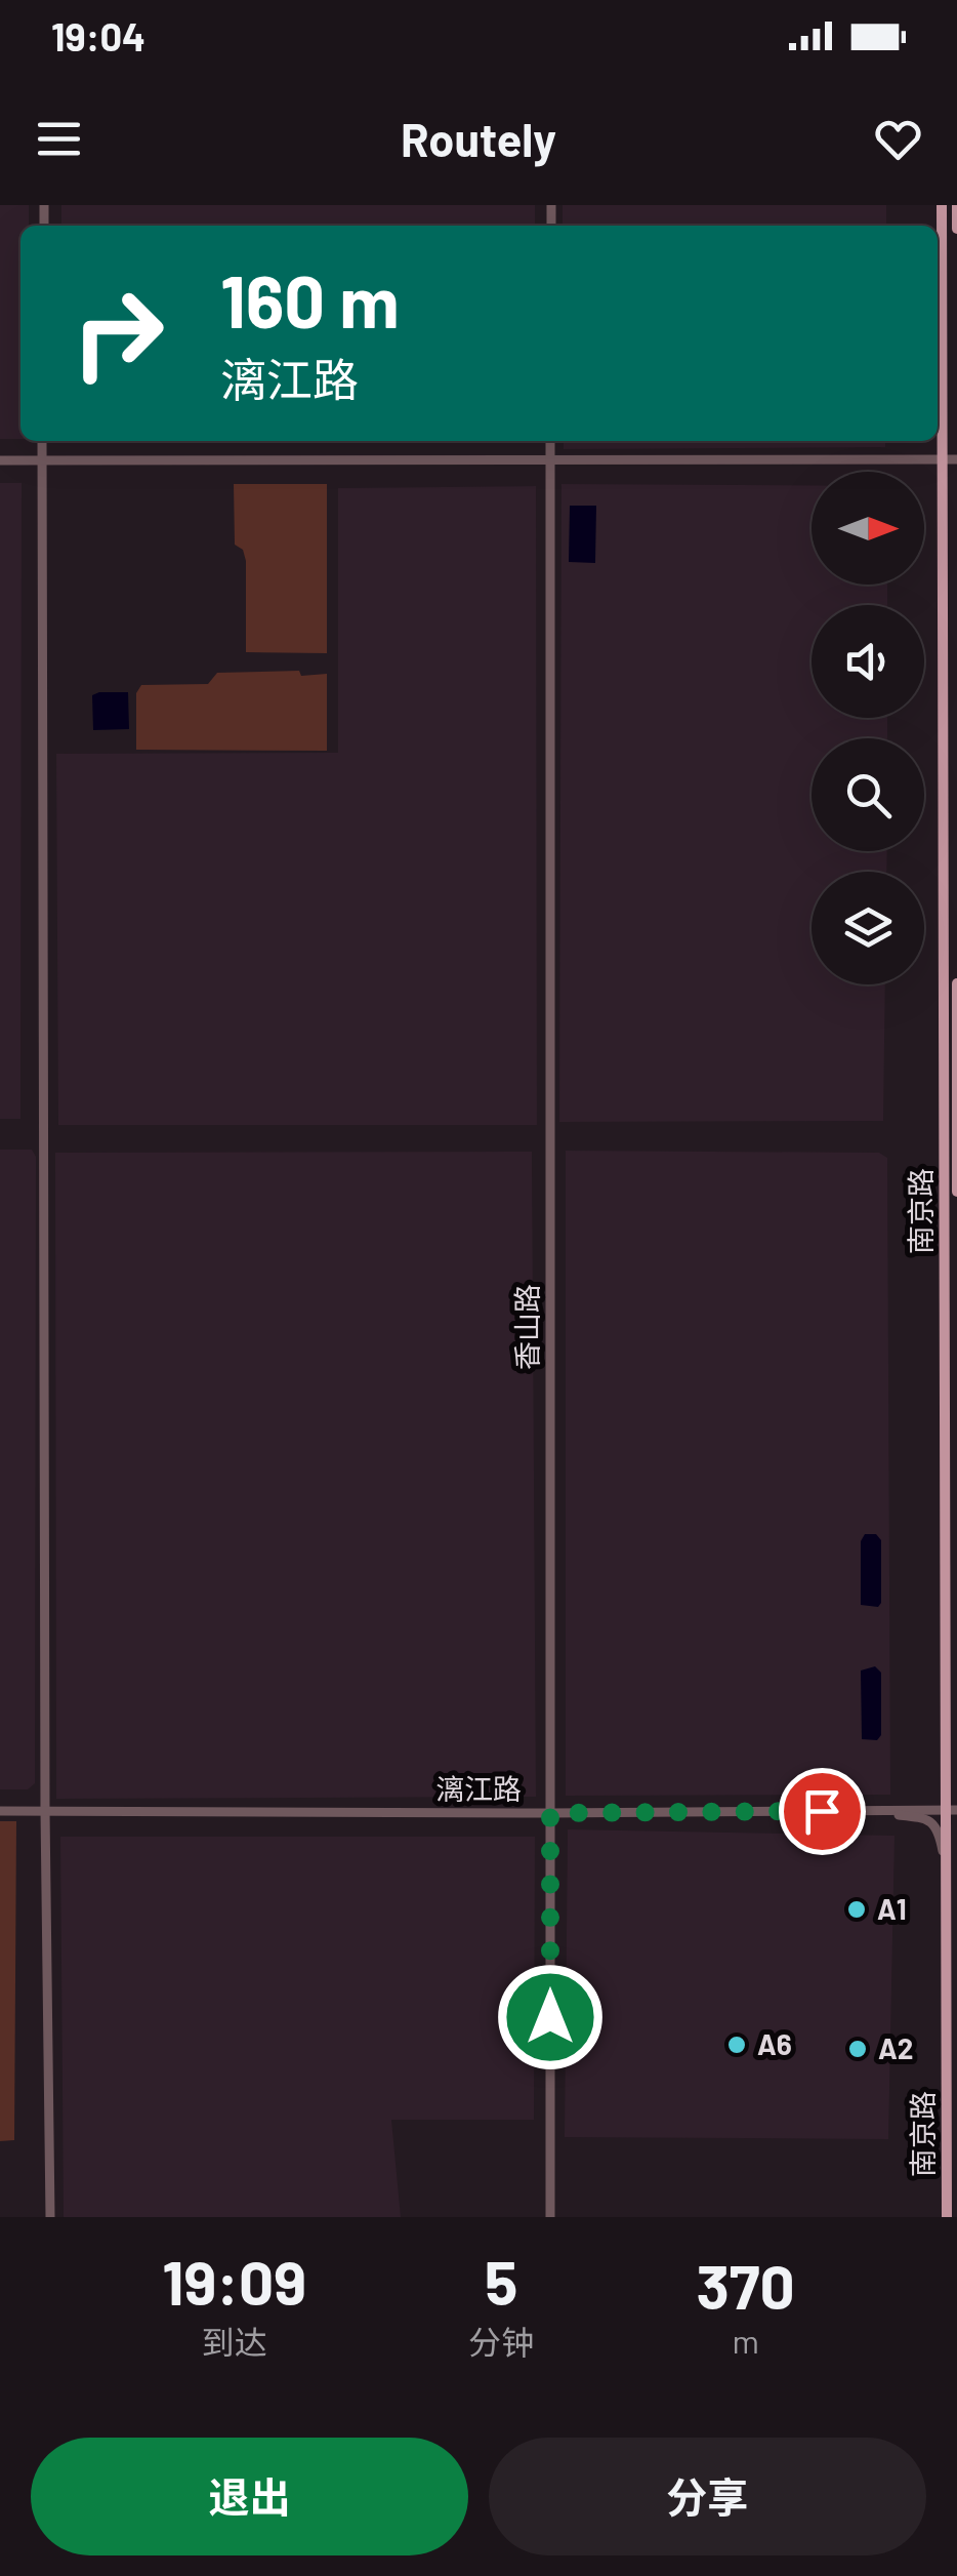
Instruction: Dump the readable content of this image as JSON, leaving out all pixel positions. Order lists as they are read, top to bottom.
{
  "streets": {
    "main road": ["南京路"],
    "street": ["香山路", "漓江路"]
  },
  "crossings": [
    ["南京路", "漓江路"],
    ["香山路", "漓江路"]
  ],
  "places": ["A1", "A6", "A2"],
  "north": "right",
  "page": {
    "status": "19:04",
    "header": "Routely",
    "turn": ["160 m", "漓江路"],
    "eta": [
      "19:09",
      "到达",
      "5",
      "分钟",
      "370",
      "m"
    ],
    "buttons": ["退出", "分享"]
  }
}
